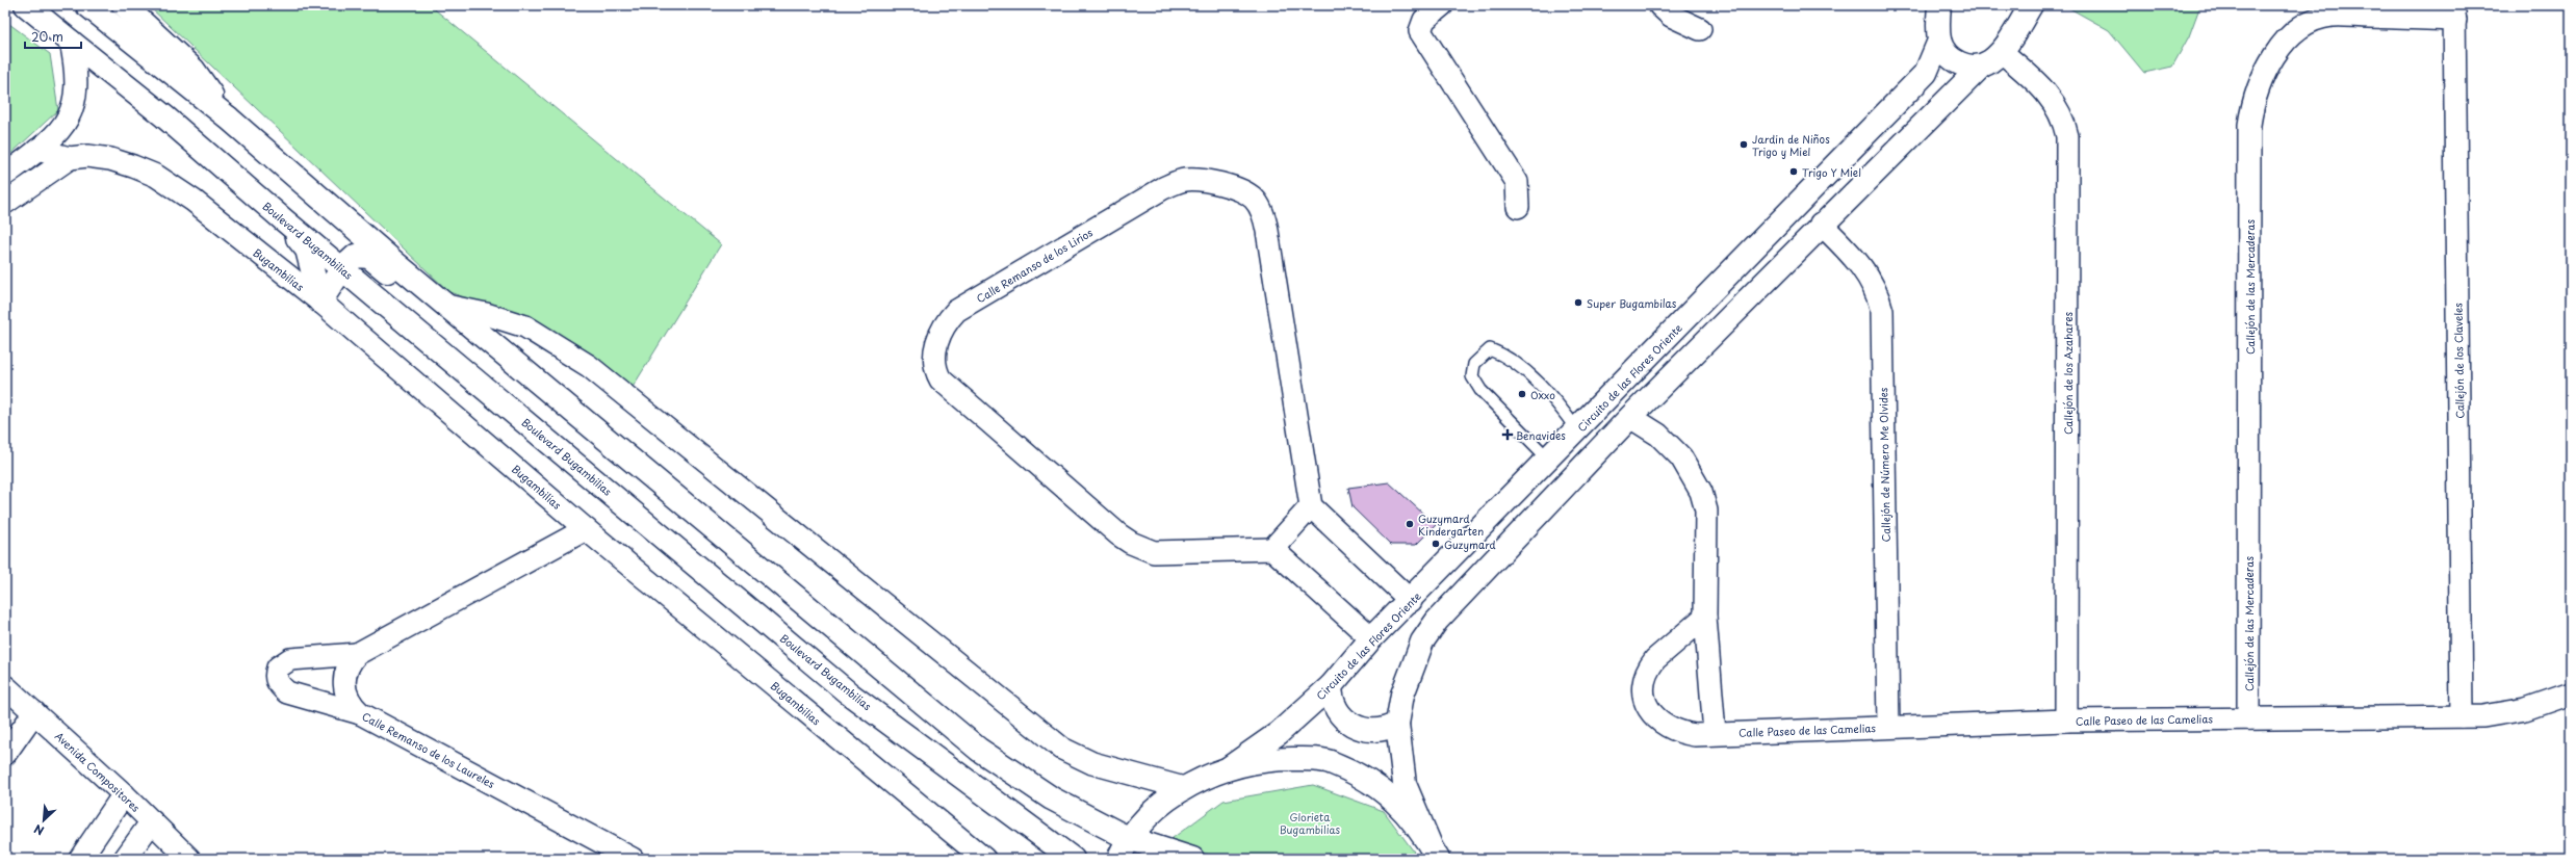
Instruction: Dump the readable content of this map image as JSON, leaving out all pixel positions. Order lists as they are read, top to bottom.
{
  "streets": {
    "main road": ["Boulevard Bugambilias", "Circuito de las Flores Oriente"],
    "street": [
      "Calle Remanso de los Lirios",
      "Bugambilias",
      "Callejón de las Mercaderas",
      "Callejón de los Claveles",
      "Callejón de los Azahares",
      "Callejón de Número Me Olvides",
      "Calle Paseo de las Camelias",
      "Calle Remanso de los Laureles",
      "Avenida Compositores"
    ]
  },
  "crossings": [
    ["Callejón de las Mercaderas", "Callejón de los Claveles"],
    ["Callejón de las Mercaderas", "Calle Paseo de las Camelias"],
    ["Callejón de los Claveles", "Calle Paseo de las Camelias"],
    ["Callejón de los Azahares", "Calle Paseo de las Camelias"],
    ["Callejón de Número Me Olvides", "Calle Paseo de las Camelias"]
  ],
  "parks": ["Glorieta Bugambilias"],
  "places": {
    "other": [
      "Jardin de Niños Trigo y Miel",
      "Trigo Y Miel",
      "Super Bugambilas",
      "Oxxo",
      "Guzymard Kindergarten",
      "Guzymard"
    ],
    "health": ["Benavides"]
  },
  "scale_bar": "20 m",
  "north": "bottom left"
}
